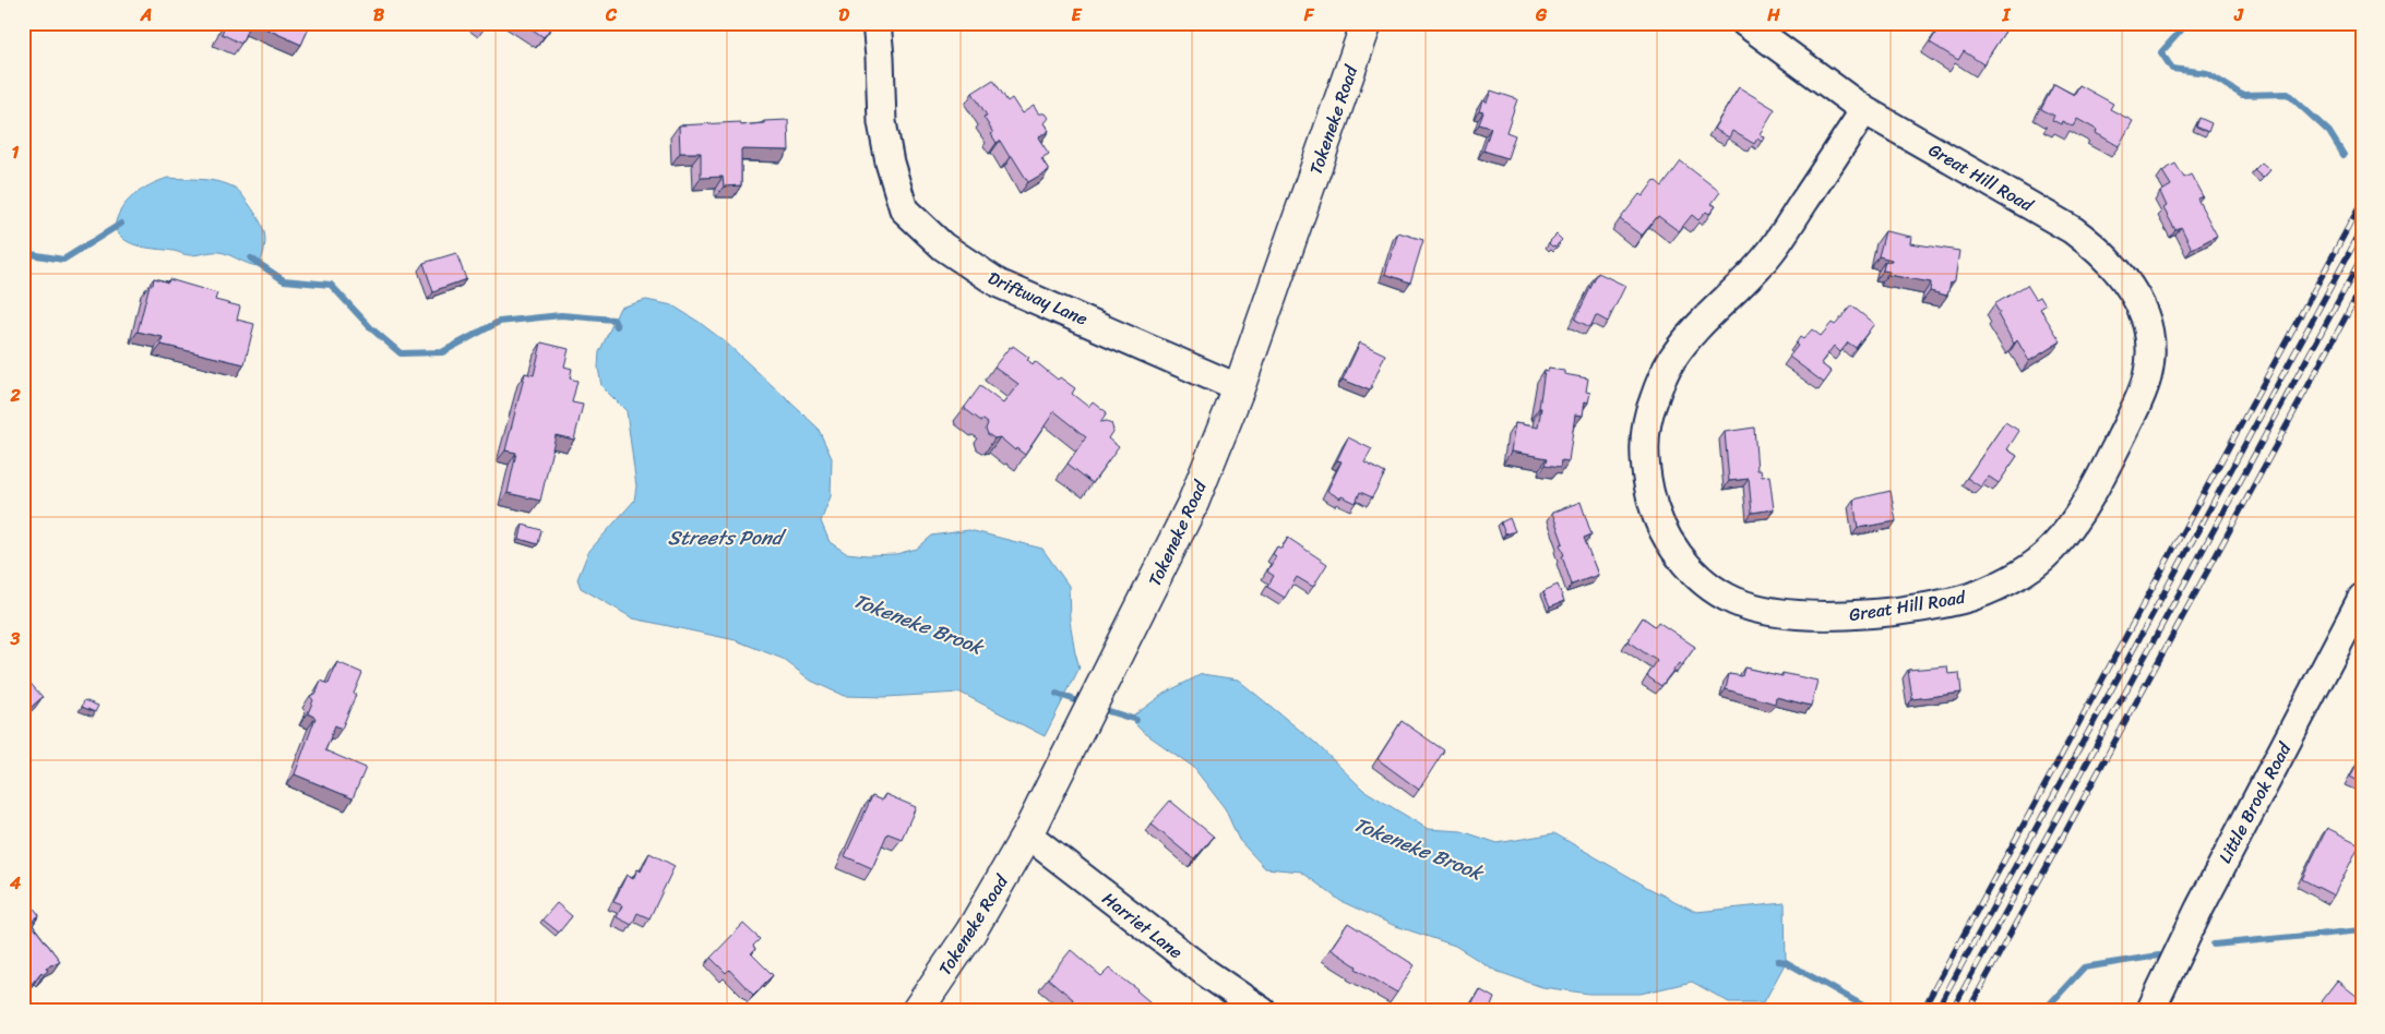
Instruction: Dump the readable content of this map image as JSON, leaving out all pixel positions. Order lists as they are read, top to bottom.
{
  "streets": {
    "main road": ["Tokeneke Road"],
    "street": [
      "Great Hill Road",
      "Driftway Lane",
      "Little Brook Road",
      "Harriet Lane"
    ]
  },
  "crossings": [
    ["Tokeneke Road", "Driftway Lane"],
    ["Tokeneke Road", "Harriet Lane"]
  ],
  "water": ["Streets Pond", "Tokeneke Brook"],
  "grid": {
    "columns": [
      "A",
      "B",
      "C",
      "D",
      "E",
      "F",
      "G",
      "H",
      "I",
      "J"
    ],
    "rows": [
      "1",
      "2",
      "3",
      "4"
    ]
  }
}
